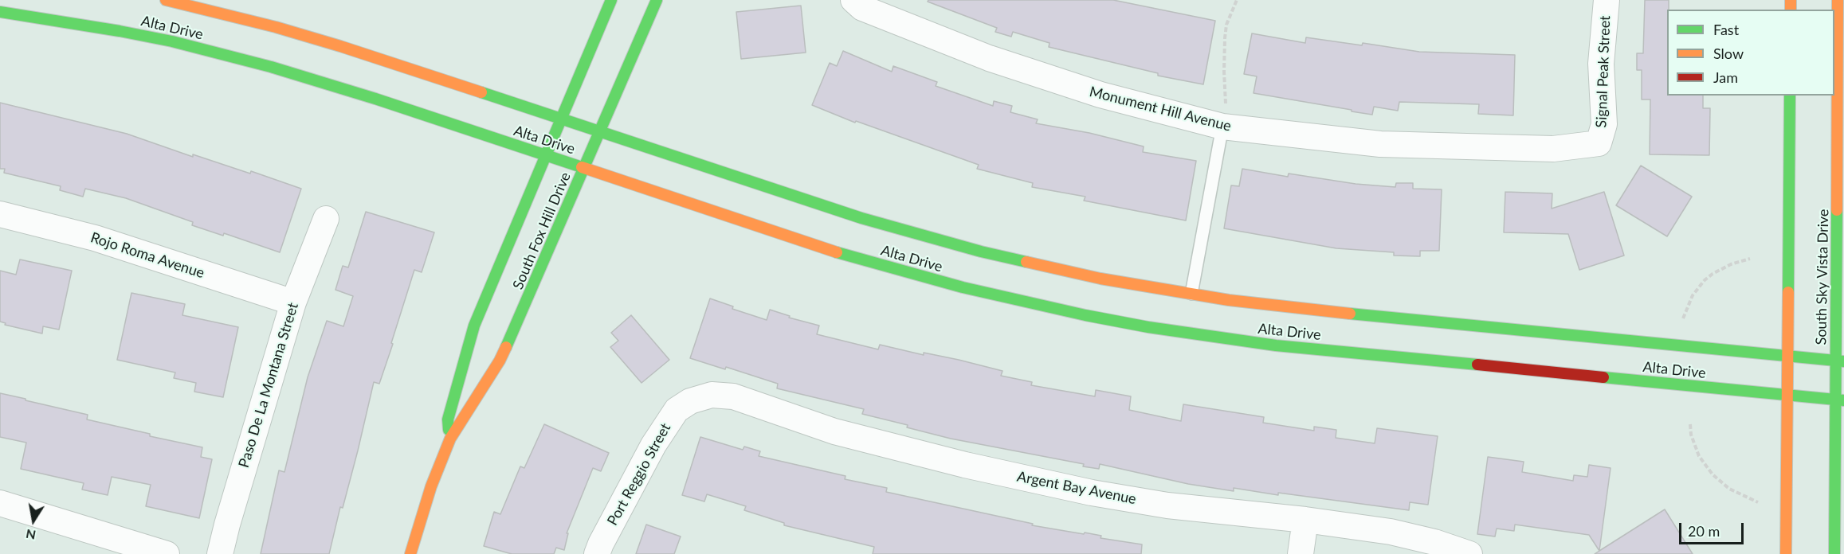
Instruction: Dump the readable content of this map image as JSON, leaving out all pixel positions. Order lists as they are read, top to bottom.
{
  "streets": {
    "main road": ["Alta Drive", "South Fox Hill Drive", "South Sky Vista Drive"],
    "street": [
      "Signal Peak Street",
      "Monument Hill Avenue",
      "Rojo Roma Avenue",
      "Paso De La Montana Street",
      "Port Reggio Street",
      "Argent Bay Avenue"
    ]
  },
  "crossings": [
    ["Alta Drive", "South Fox Hill Drive"],
    ["Alta Drive", "South Sky Vista Drive"],
    ["Signal Peak Street", "Monument Hill Avenue"],
    ["Rojo Roma Avenue", "Paso De La Montana Street"],
    ["Port Reggio Street", "Argent Bay Avenue"]
  ],
  "legend": ["Fast", "Slow", "Jam"],
  "scale_bar": "20 m",
  "north": "bottom"
}
